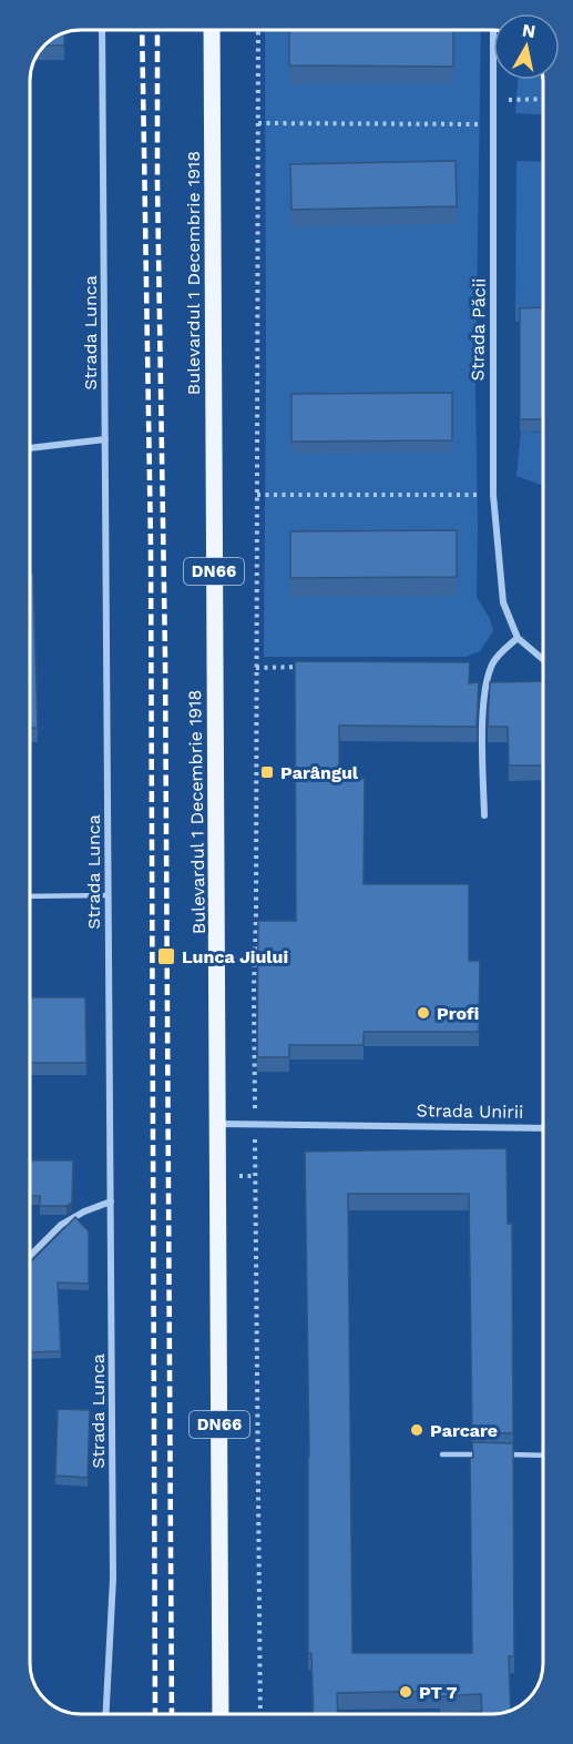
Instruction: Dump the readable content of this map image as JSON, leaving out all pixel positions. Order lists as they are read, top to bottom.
{
  "streets": {
    "main road": ["Bulevardul 1 Decembrie 1918", "DN66"],
    "street": ["Strada Păcii", "Strada Lunca", "Strada Unirii"]
  },
  "crossings": [
    ["Bulevardul 1 Decembrie 1918", "Strada Unirii"]
  ],
  "places": {
    "transit": ["Parângul", "Lunca Jiului"],
    "other": ["Profi", "Parcare", "PT 7"]
  },
  "north": "top"
}
